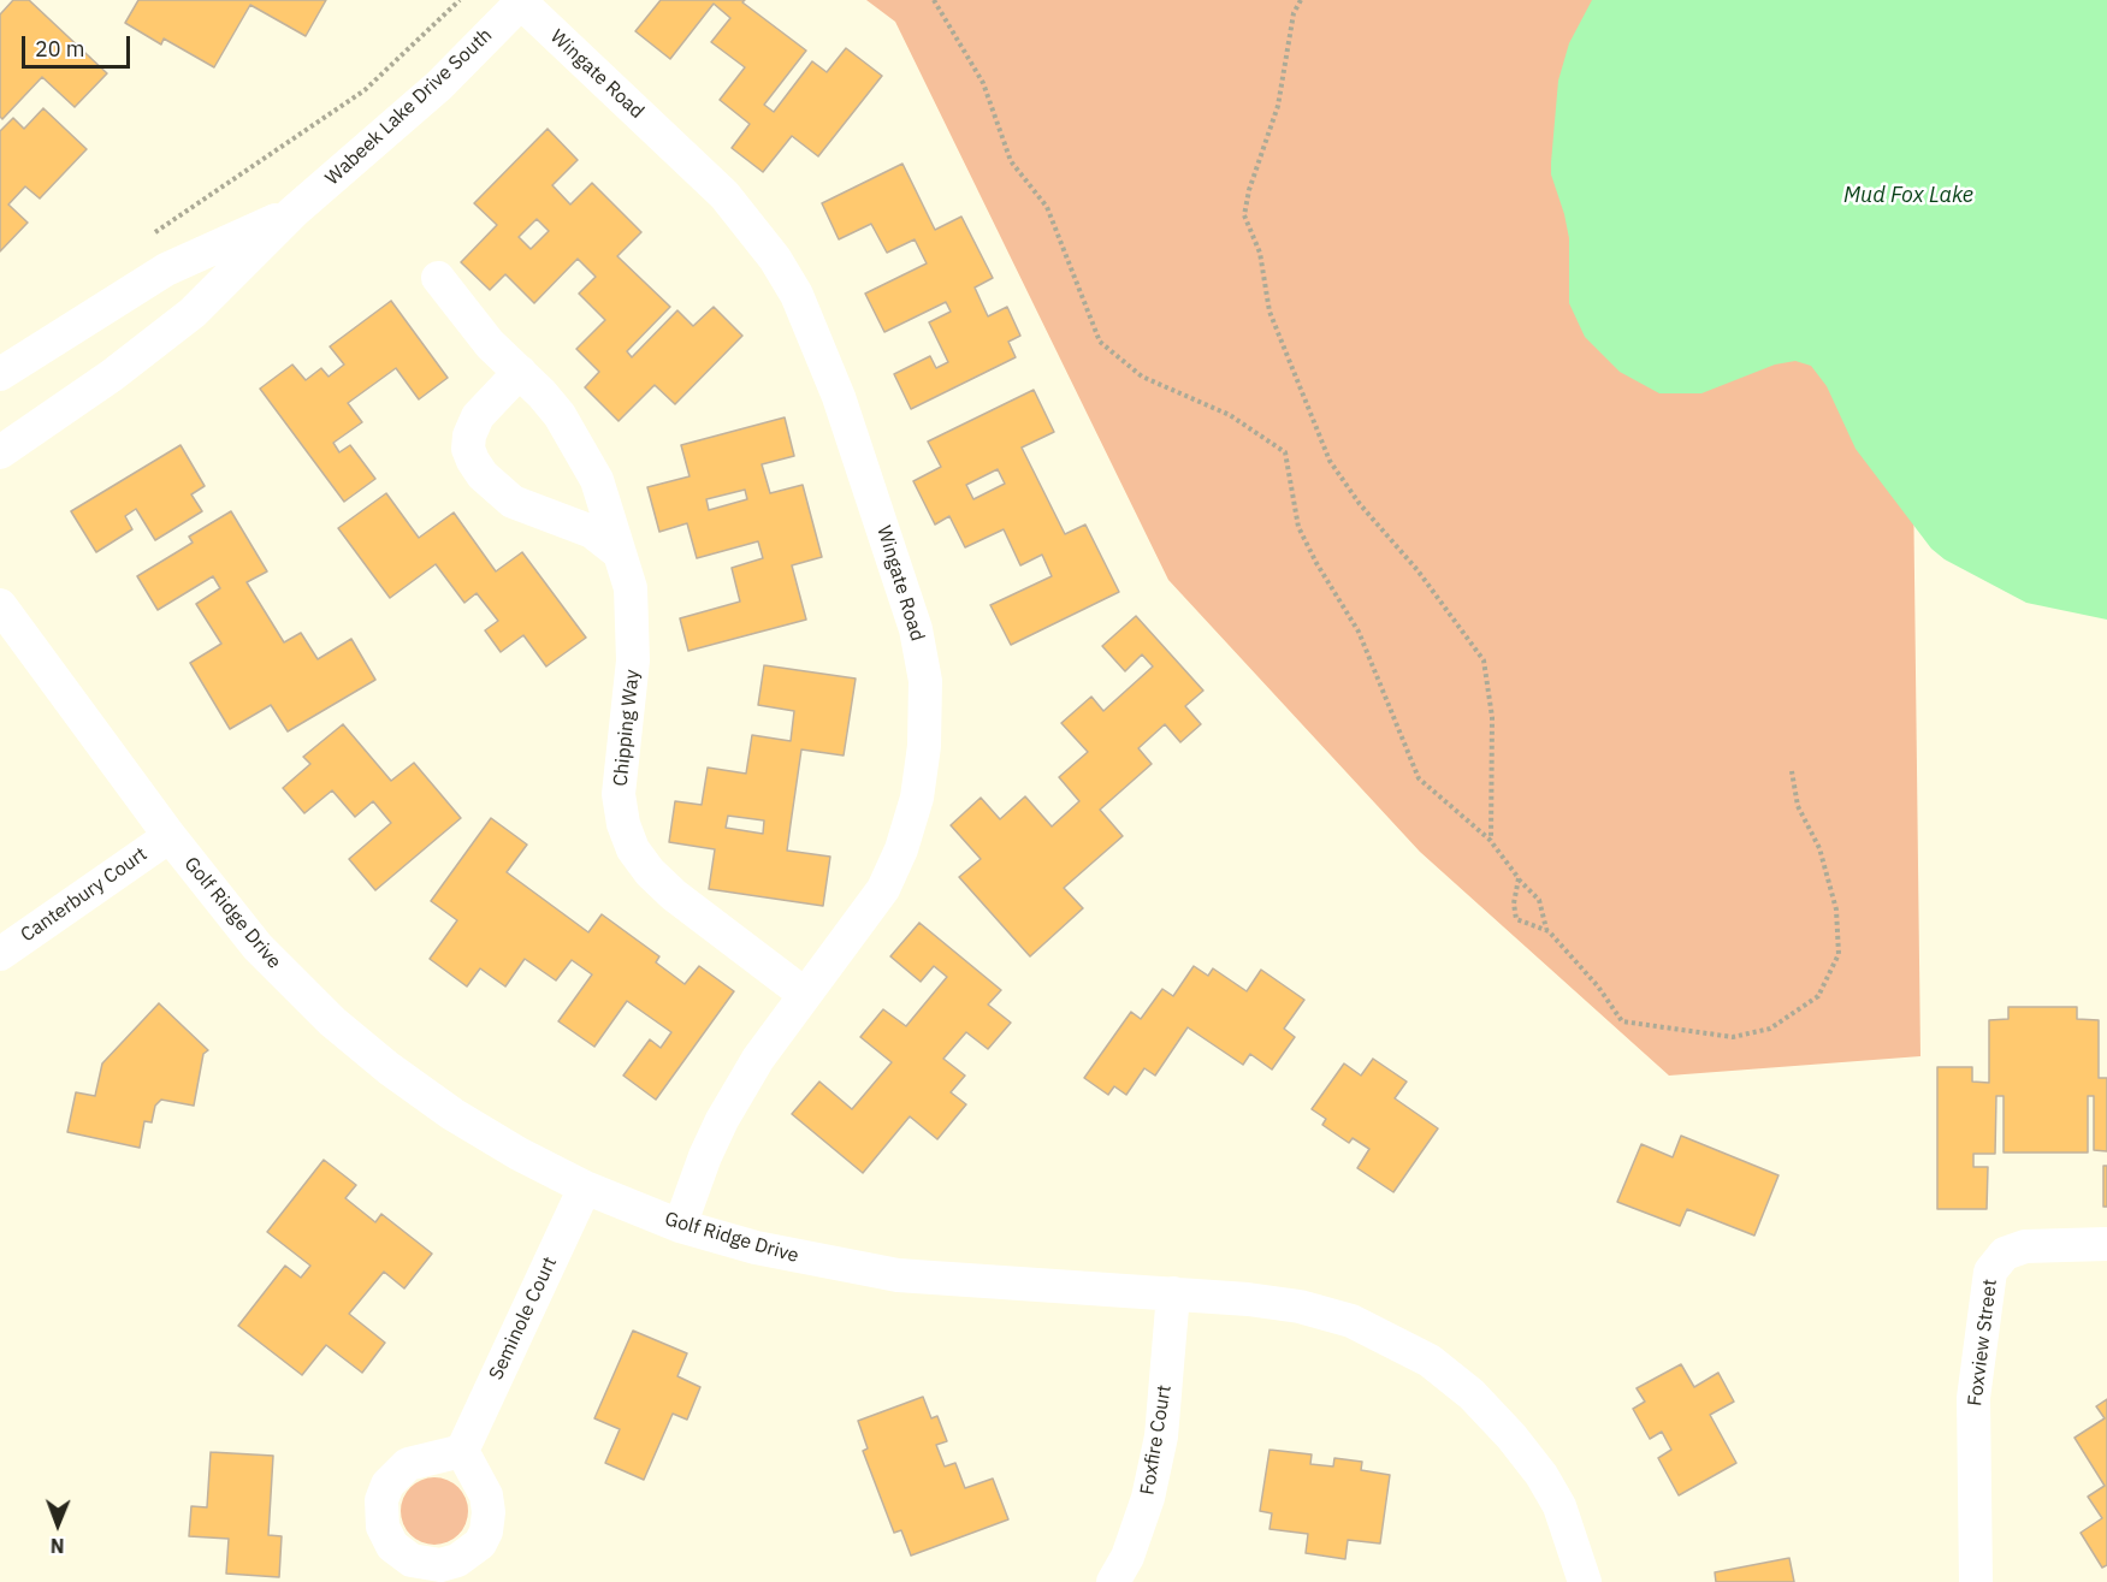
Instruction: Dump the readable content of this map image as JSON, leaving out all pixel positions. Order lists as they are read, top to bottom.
{
  "streets": {
    "street": [
      "Wingate Road",
      "Wabeek Lake Drive South",
      "Chipping Way",
      "Canterbury Court",
      "Golf Ridge Drive",
      "Seminole Court",
      "Foxview Street",
      "Foxfire Court"
    ]
  },
  "crossings": [
    ["Wingate Road", "Wabeek Lake Drive South"],
    ["Wingate Road", "Chipping Way"],
    ["Wingate Road", "Golf Ridge Drive"],
    ["Canterbury Court", "Golf Ridge Drive"],
    ["Golf Ridge Drive", "Seminole Court"],
    ["Golf Ridge Drive", "Foxfire Court"]
  ],
  "water": ["Mud Fox Lake"],
  "scale_bar": "20 m",
  "north": "bottom"
}
